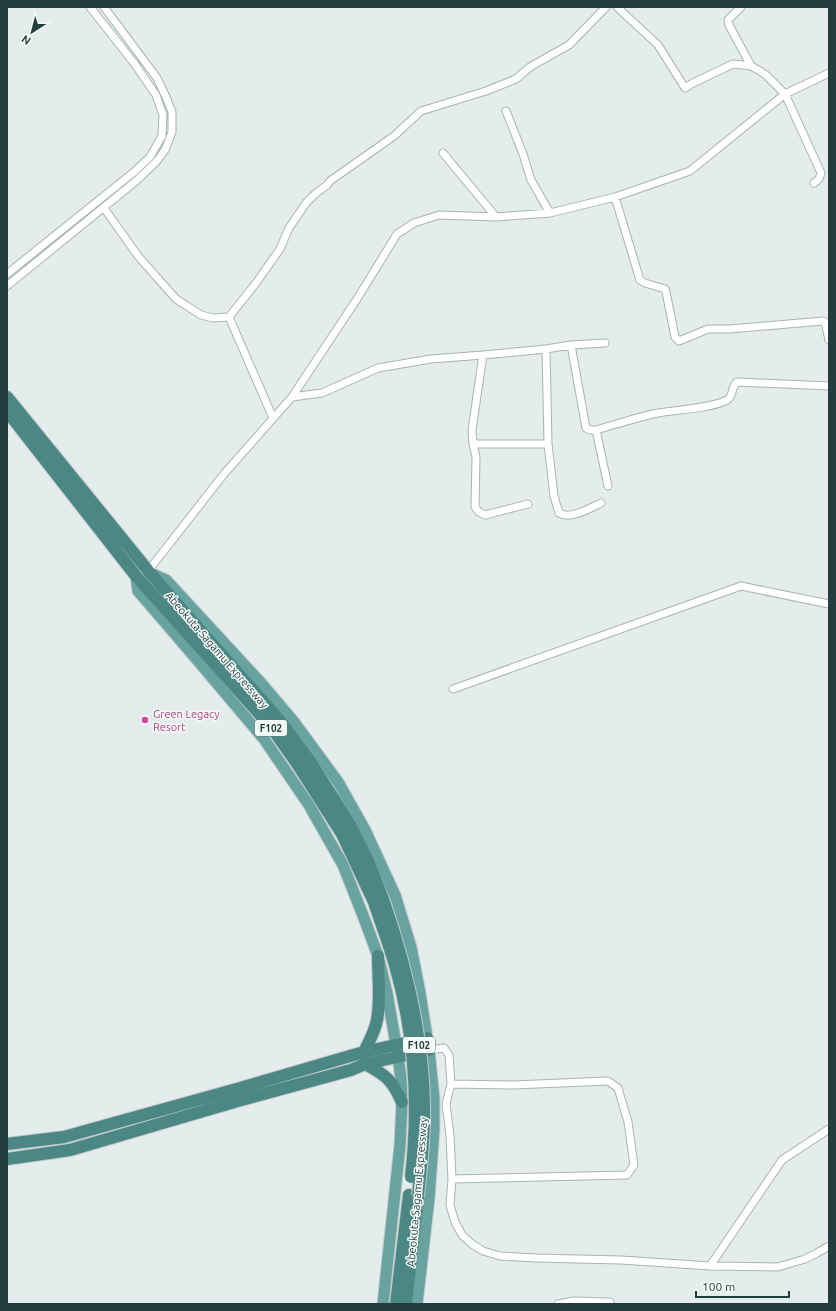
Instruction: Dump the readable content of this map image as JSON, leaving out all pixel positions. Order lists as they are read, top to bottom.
{
  "streets": {
    "highway": ["Abeokuta-Sagamu Expressway", "F102"]
  },
  "places": ["Green Legacy Resort"],
  "scale_bar": "100 m",
  "north": "bottom left"
}
